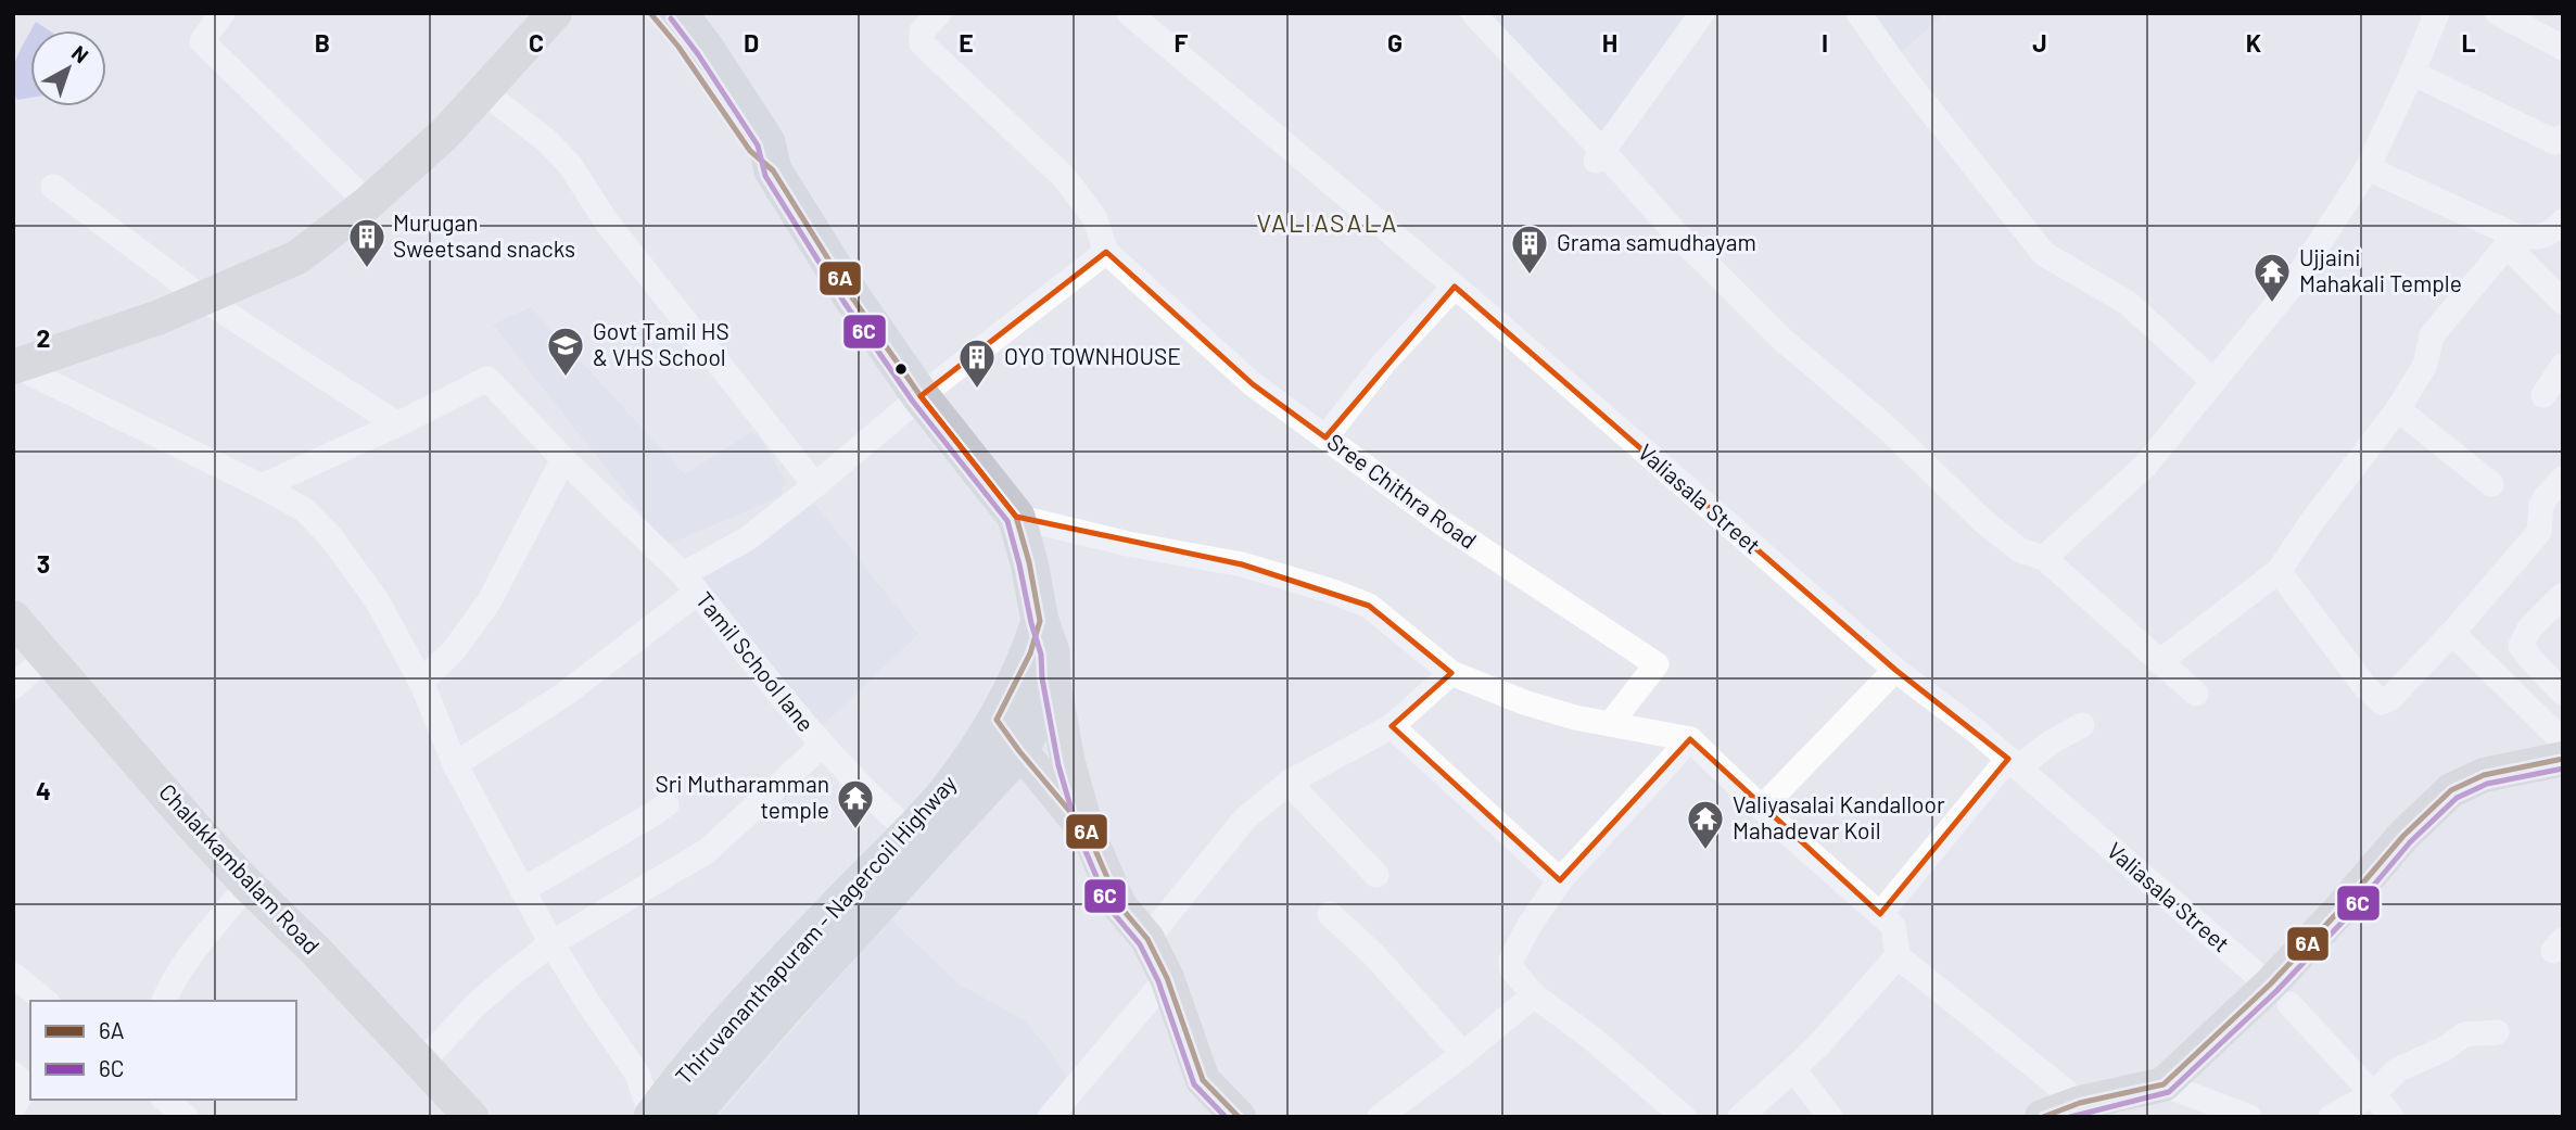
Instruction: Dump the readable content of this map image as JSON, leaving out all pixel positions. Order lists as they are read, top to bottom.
{
  "streets": {
    "main road": ["Thiruvananthapuram - Nagercoil Highway"],
    "street": [
      "Sree Chithra Road",
      "Valiasala Street",
      "Tamil School lane",
      "Chalakkambalam Road"
    ]
  },
  "crossings": [
    ["Tamil School lane", "Thiruvananthapuram - Nagercoil Highway"]
  ],
  "districts": ["VALIASALA"],
  "places": {
    "building": ["Murugan Sweetsand snacks", "Grama samudhayam", "OYO TOWNHOUSE"],
    "temple": ["Ujjaini Mahakali Temple", "Sri Mutharamman temple", "Valiyasalai Kandalloor Mahadevar Koil"],
    "school or university": ["Govt Tamil HS & VHS School"]
  },
  "lines": ["transit line 6A", "transit line 6C"],
  "legend": ["6A", "6C"],
  "north": "top right",
  "grid": {
    "columns": [
      "B",
      "C",
      "D",
      "E",
      "F",
      "G",
      "H",
      "I",
      "J",
      "K",
      "L"
    ],
    "rows": ["2", "3", "4"]
  }
}
